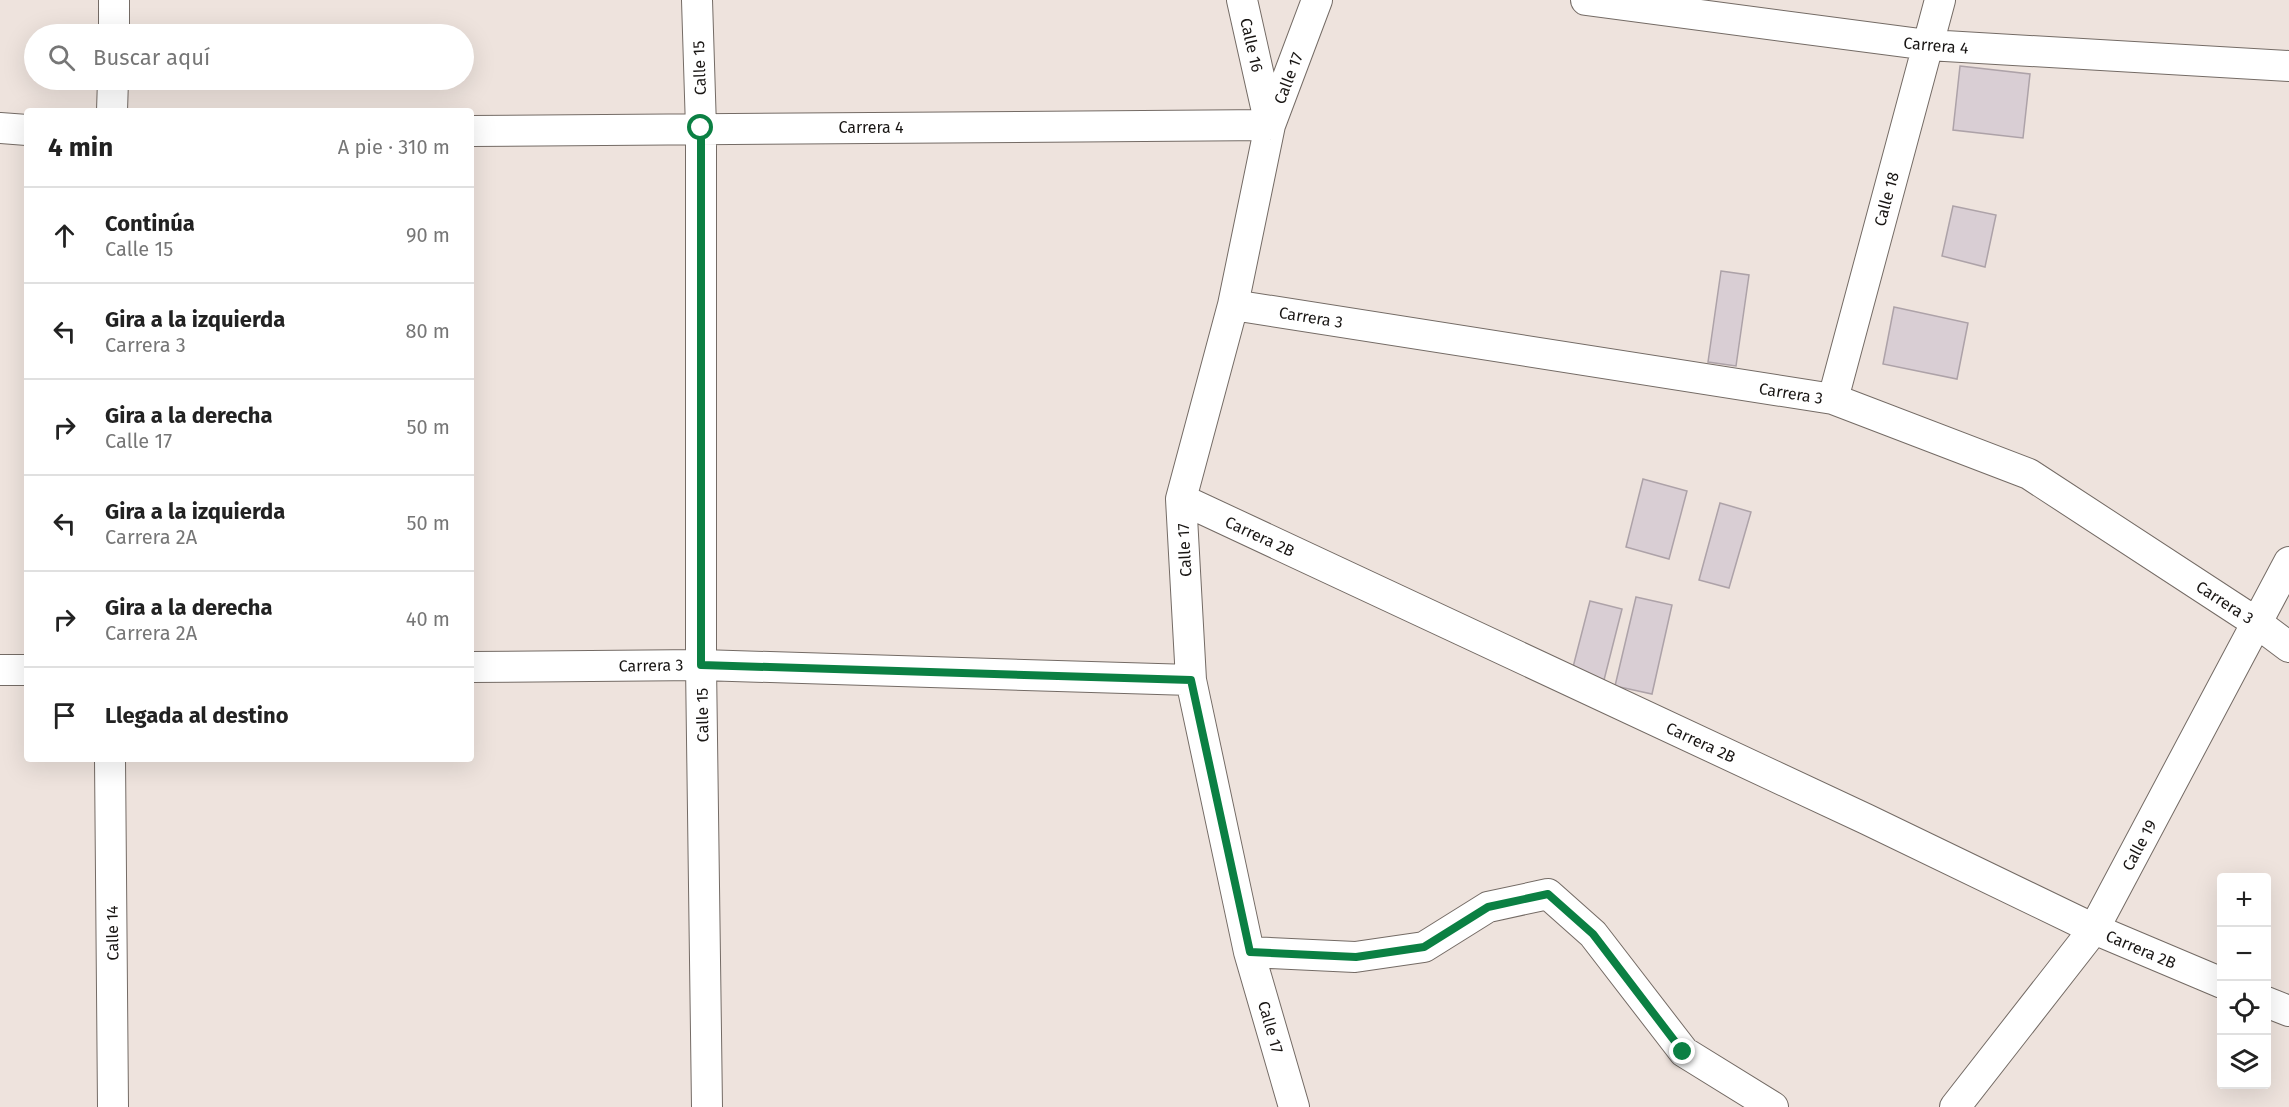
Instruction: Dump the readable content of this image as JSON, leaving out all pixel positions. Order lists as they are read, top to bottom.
{
  "streets": {
    "street": [
      "Calle 16",
      "Carrera 4",
      "Calle 15",
      "Calle 17",
      "Calle 18",
      "Carrera 3",
      "Carrera 2B",
      "Calle 19",
      "Calle 14"
    ]
  },
  "crossings": [
    ["Calle 16", "Carrera 4"],
    ["Calle 16", "Calle 17"],
    ["Carrera 4", "Calle 15"],
    ["Carrera 4", "Calle 17"],
    ["Carrera 4", "Calle 18"],
    ["Calle 15", "Carrera 3"],
    ["Calle 17", "Carrera 3"],
    ["Calle 17", "Carrera 2B"],
    ["Calle 18", "Carrera 3"],
    ["Carrera 3", "Calle 19"],
    ["Carrera 2B", "Calle 19"]
  ],
  "page": {
    "search": "Buscar aquí",
    "heading": ["4 min", "A pie · 310 m"],
    "list": [
      ["Continúa", "Calle 15", "90 m"],
      ["Gira a la izquierda", "Carrera 3", "80 m"],
      ["Gira a la derecha", "Calle 17", "50 m"],
      ["Gira a la izquierda", "Carrera 2A", "50 m"],
      ["Gira a la derecha", "Carrera 2A", "40 m"],
      "Llegada al destino"
    ],
    "map_buttons": ["+", "−"]
  }
}
